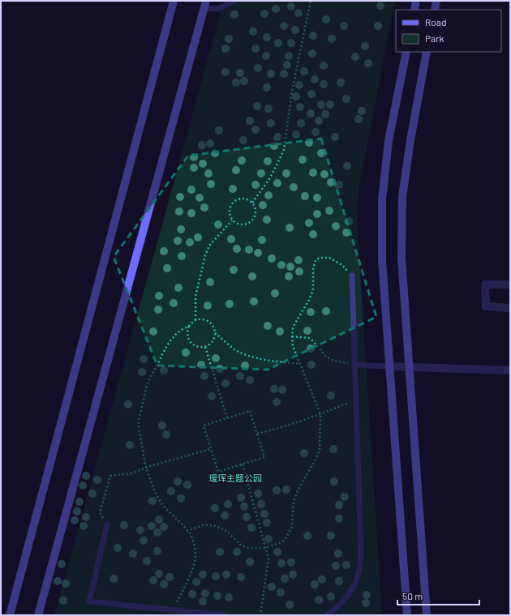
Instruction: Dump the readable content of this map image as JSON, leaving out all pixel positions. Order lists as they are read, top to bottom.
{
  "parks": ["瑷珲主题公园"],
  "legend": ["Road", "Park"],
  "scale_bar": "50 m"
}
